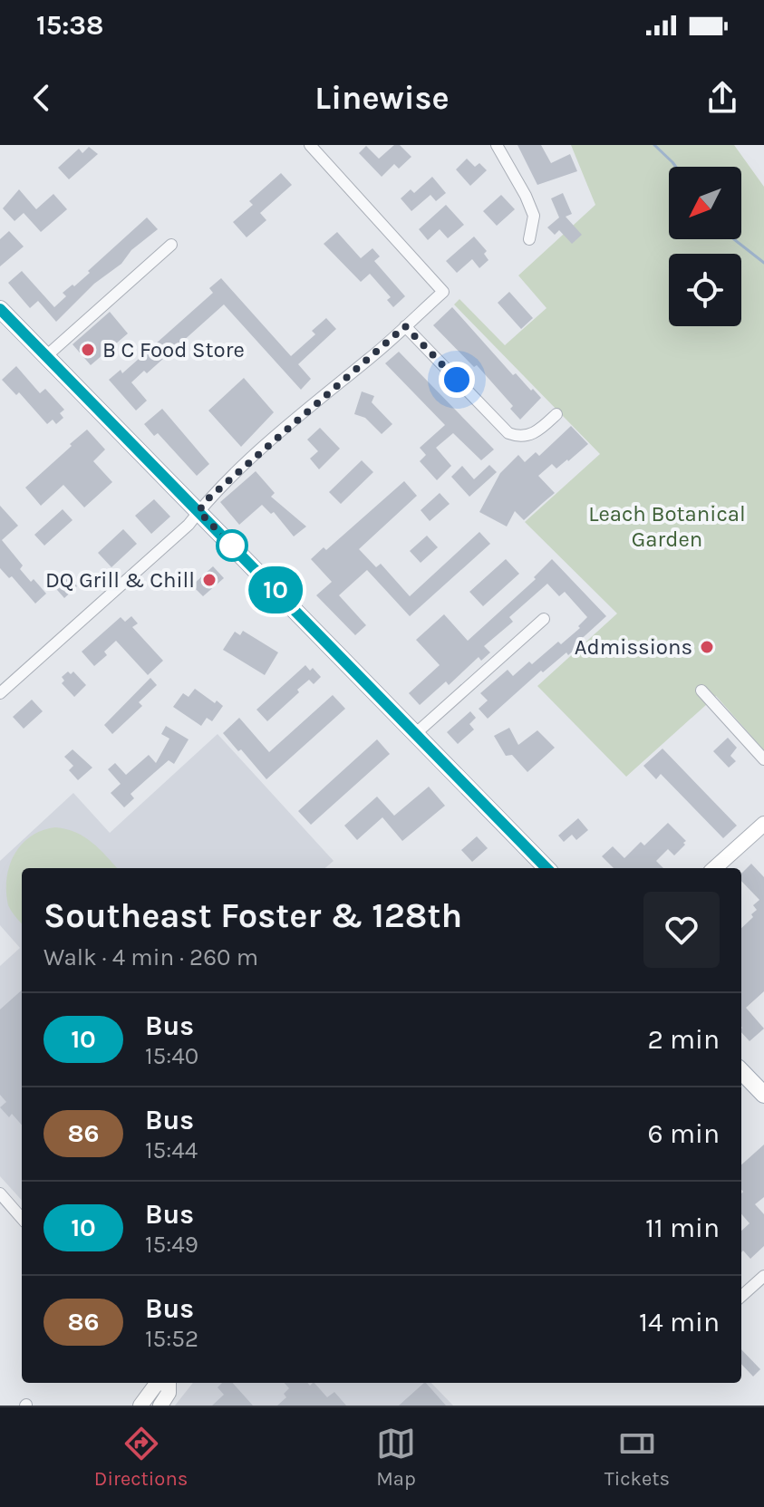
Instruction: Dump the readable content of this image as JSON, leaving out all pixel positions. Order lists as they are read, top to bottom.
{
  "parks": ["Leach Botanical Garden"],
  "places": ["B C Food Store", "DQ Grill & Chill", "Admissions"],
  "lines": ["bus line 10"],
  "north": "bottom left",
  "page": {
    "status": "15:38",
    "header": "Linewise",
    "on_map": "10",
    "heading": ["Southeast Foster & 128th", "Walk · 4 min · 260 m"],
    "list": [
      {
        "mark": "10",
        "name": "Bus",
        "note": "15:40",
        "value": "2 min"
      },
      {
        "mark": "86",
        "name": "Bus",
        "note": "15:44",
        "value": "6 min"
      },
      {
        "mark": "10",
        "name": "Bus",
        "note": "15:49",
        "value": "11 min"
      },
      {
        "mark": "86",
        "name": "Bus",
        "note": "15:52",
        "value": "14 min"
      }
    ],
    "tabs": ["Directions", "Map", "Tickets"]
  }
}
